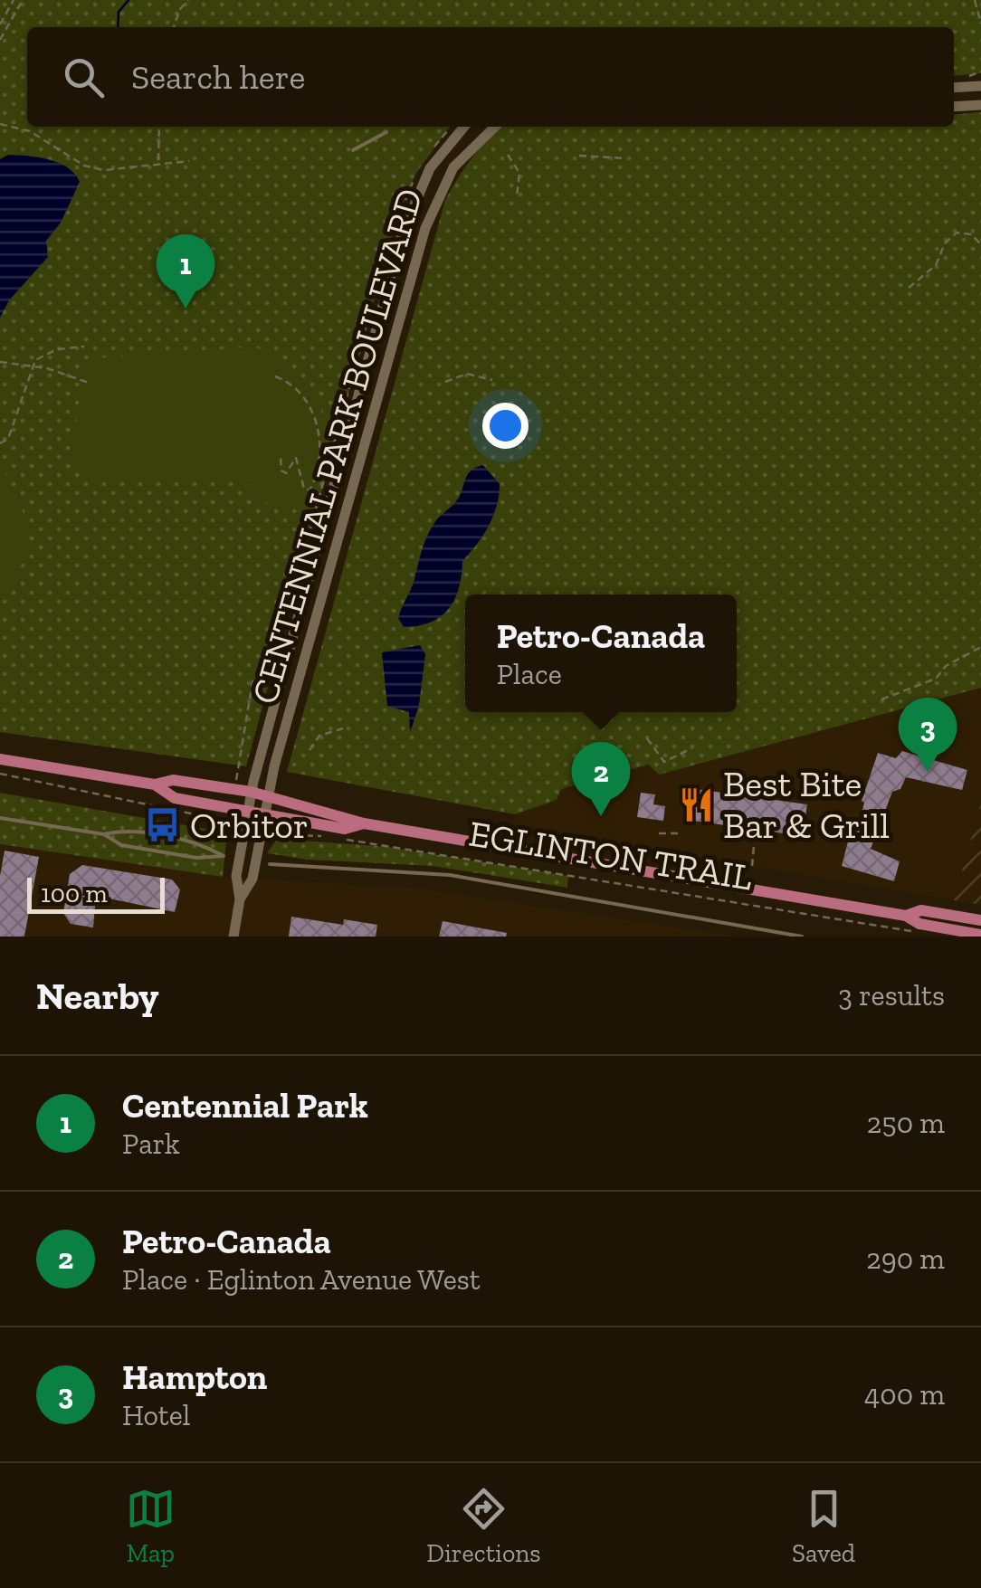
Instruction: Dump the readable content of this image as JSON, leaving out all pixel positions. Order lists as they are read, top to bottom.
{
  "streets": {
    "street": ["CENTENNIAL PARK BOULEVARD"],
    "path": ["EGLINTON TRAIL"]
  },
  "places": {
    "restaurant": ["Best Bite Bar & Grill"],
    "bus stop": ["Orbitor"]
  },
  "scale_bar": "100 m",
  "page": {
    "search": "Search here",
    "pins": ["1", "3", "2"],
    "popup": ["Petro-Canada", "Place"],
    "scale": "100 m",
    "heading": ["Nearby", "3 results"],
    "list": [
      {
        "mark": "1",
        "name": "Centennial Park",
        "note": "Park",
        "value": "250 m"
      },
      {
        "mark": "2",
        "name": "Petro-Canada",
        "note": "Place · Eglinton Avenue West",
        "value": "290 m"
      },
      {
        "mark": "3",
        "name": "Hampton",
        "note": "Hotel",
        "value": "400 m"
      }
    ],
    "nav": ["Map", "Directions", "Saved"]
  }
}
